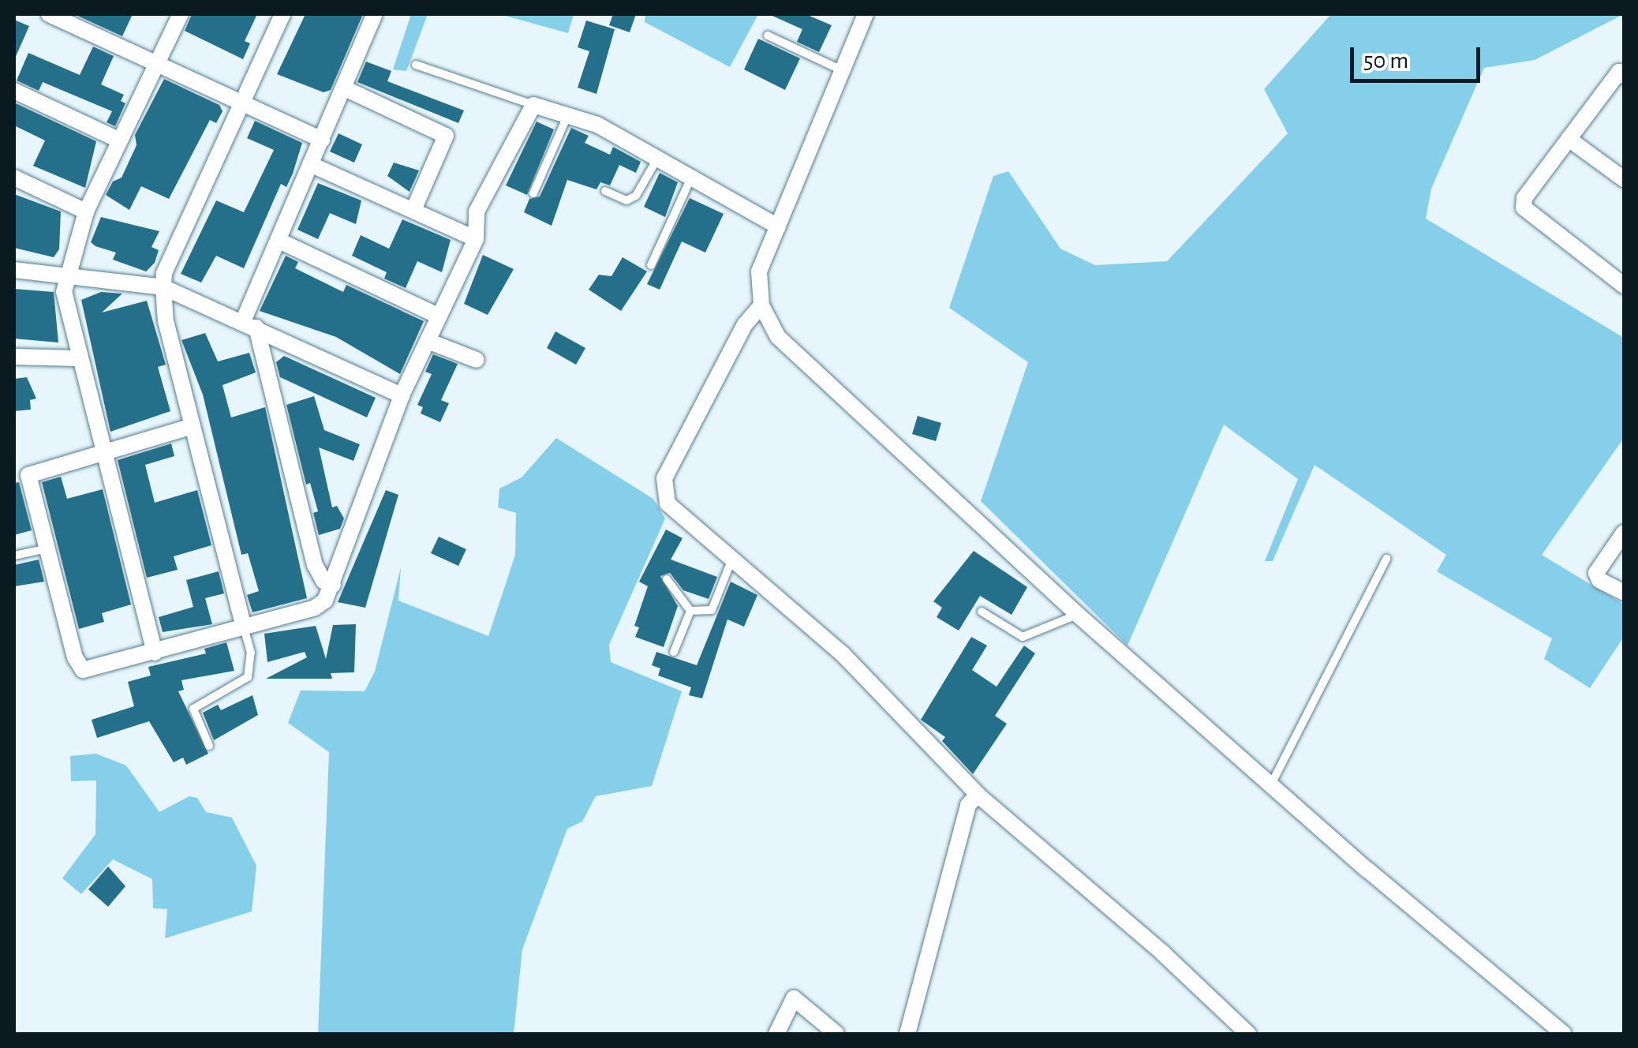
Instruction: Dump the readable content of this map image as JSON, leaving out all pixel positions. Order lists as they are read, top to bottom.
{
  "scale_bar": "50 m"
}
